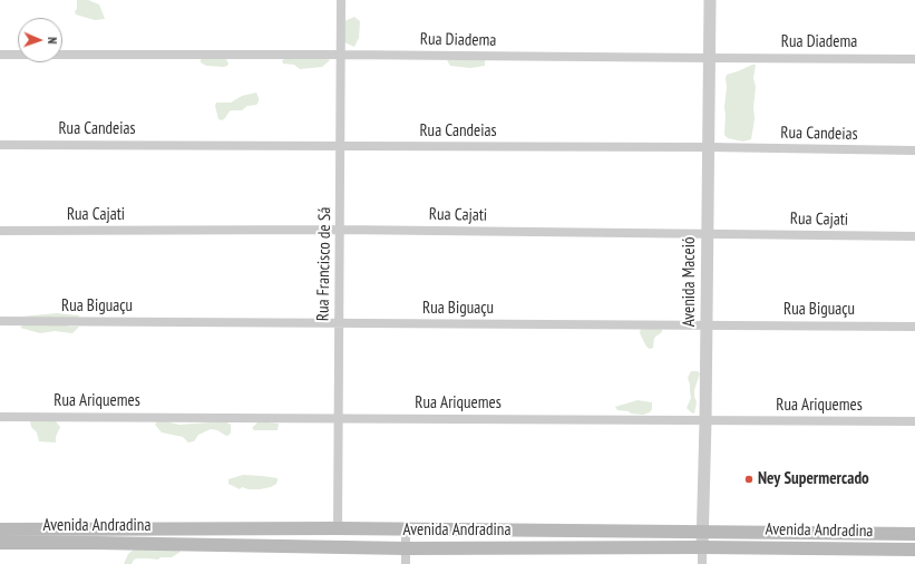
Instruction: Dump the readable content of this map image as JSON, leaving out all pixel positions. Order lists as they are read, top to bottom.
{
  "streets": {
    "main road": ["Avenida Andradina"],
    "street": [
      "Rua Diadema",
      "Rua Candeias",
      "Rua Cajati",
      "Rua Francisco de Sá",
      "Avenida Maceió",
      "Rua Biguaçu",
      "Rua Ariquemes"
    ]
  },
  "crossings": [
    ["Rua Diadema", "Rua Francisco de Sá"],
    ["Rua Diadema", "Avenida Maceió"],
    ["Rua Candeias", "Rua Francisco de Sá"],
    ["Rua Candeias", "Avenida Maceió"],
    ["Rua Cajati", "Rua Francisco de Sá"],
    ["Rua Cajati", "Avenida Maceió"],
    ["Rua Francisco de Sá", "Rua Biguaçu"],
    ["Rua Francisco de Sá", "Rua Ariquemes"],
    ["Rua Francisco de Sá", "Avenida Andradina"],
    ["Avenida Maceió", "Rua Biguaçu"],
    ["Avenida Maceió", "Rua Ariquemes"],
    ["Avenida Maceió", "Avenida Andradina"]
  ],
  "places": ["Ney Supermercado"],
  "north": "right"
}
